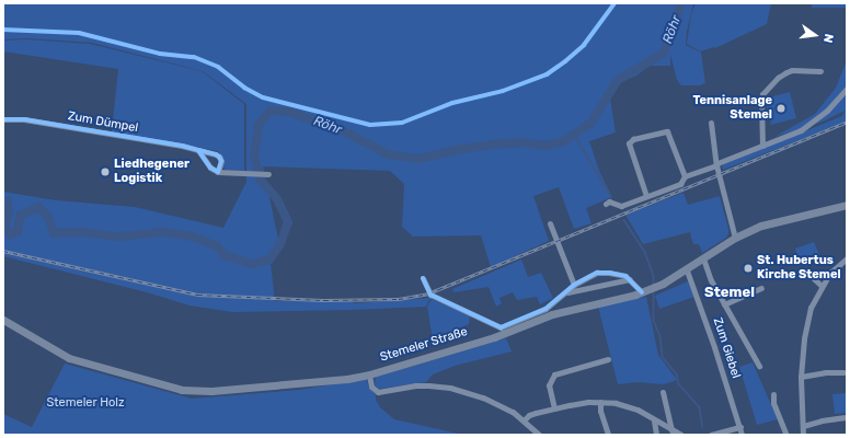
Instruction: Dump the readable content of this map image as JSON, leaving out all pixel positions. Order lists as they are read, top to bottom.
{
  "streets": {
    "main road": ["Stemeler Straße"],
    "street": ["Zum Dümpel", "Zum Giebel"]
  },
  "crossings": [
    ["Stemeler Straße", "Zum Giebel"]
  ],
  "districts": ["Stemel"],
  "water": ["Röhr"],
  "parks": ["Stemeler Holz"],
  "places": ["Tennisanlage Stemel", "Liedhegener Logistik", "St. Hubertus Kirche Stemel"],
  "north": "right"
}
